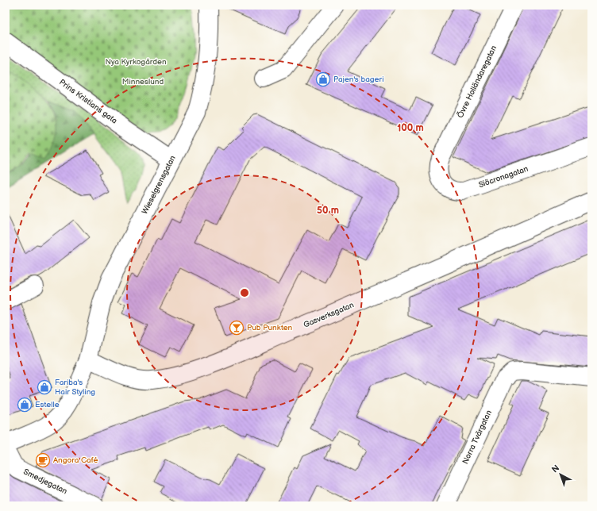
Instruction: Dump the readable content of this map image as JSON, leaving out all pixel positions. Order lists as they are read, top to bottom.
{
  "streets": {
    "street": [
      "Övre Holländaregatan",
      "Prins Kristians gata",
      "Siöcronagatan",
      "Wieselgrensgatan",
      "Gasverksgatan",
      "Norra Tvärgatan",
      "Smedjegatan"
    ]
  },
  "crossings": [
    ["Övre Holländaregatan", "Siöcronagatan"],
    ["Prins Kristians gata", "Wieselgrensgatan"],
    ["Wieselgrensgatan", "Gasverksgatan"]
  ],
  "parks": ["Nya Kyrkogården", "Minneslund"],
  "places": {
    "shop": ["Pajen's bageri", "Fariba's Hair Styling", "Estelle"],
    "bar": ["Pub Punkten"],
    "cafe": ["Angora Café"]
  },
  "north": "top left",
  "rings": ["100 m", "50 m"]
}
